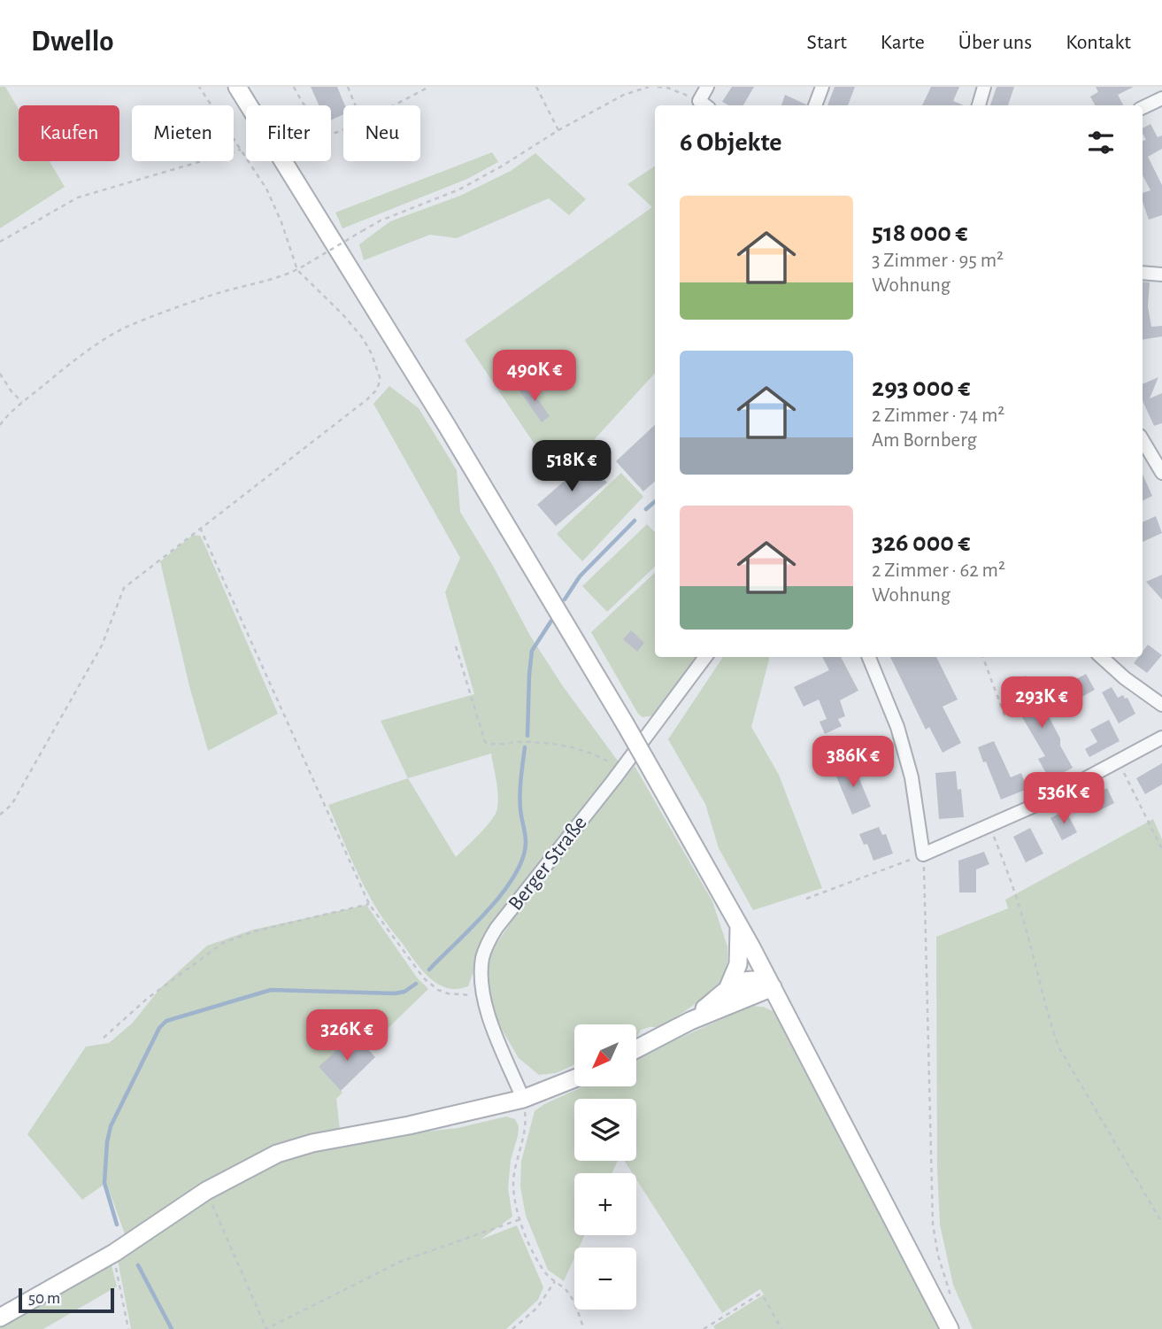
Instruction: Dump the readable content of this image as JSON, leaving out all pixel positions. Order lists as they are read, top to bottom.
{
  "streets": {
    "street": ["Berger Straße"]
  },
  "scale_bar": "50 m",
  "north": "bottom left",
  "page": {
    "header": "Dwello",
    "nav": [
      "Start",
      "Karte",
      "Über uns",
      "Kontakt"
    ],
    "chip": [
      "Kaufen",
      "Mieten",
      "Filter",
      "Neu"
    ],
    "heading": "6 Objekte",
    "list": [
      {
        "name": "518 000 €",
        "note": "3 Zimmer · 95 m² · Wohnung"
      },
      {
        "name": "293 000 €",
        "note": "2 Zimmer · 74 m² · Am Bornberg"
      },
      {
        "name": "326 000 €",
        "note": "2 Zimmer · 62 m² · Wohnung"
      }
    ],
    "price": [
      "490K €",
      "518K €",
      "293K €",
      "386K €",
      "536K €",
      "326K €"
    ],
    "map_buttons": ["+", "−"],
    "scale": "50 m"
  }
}
